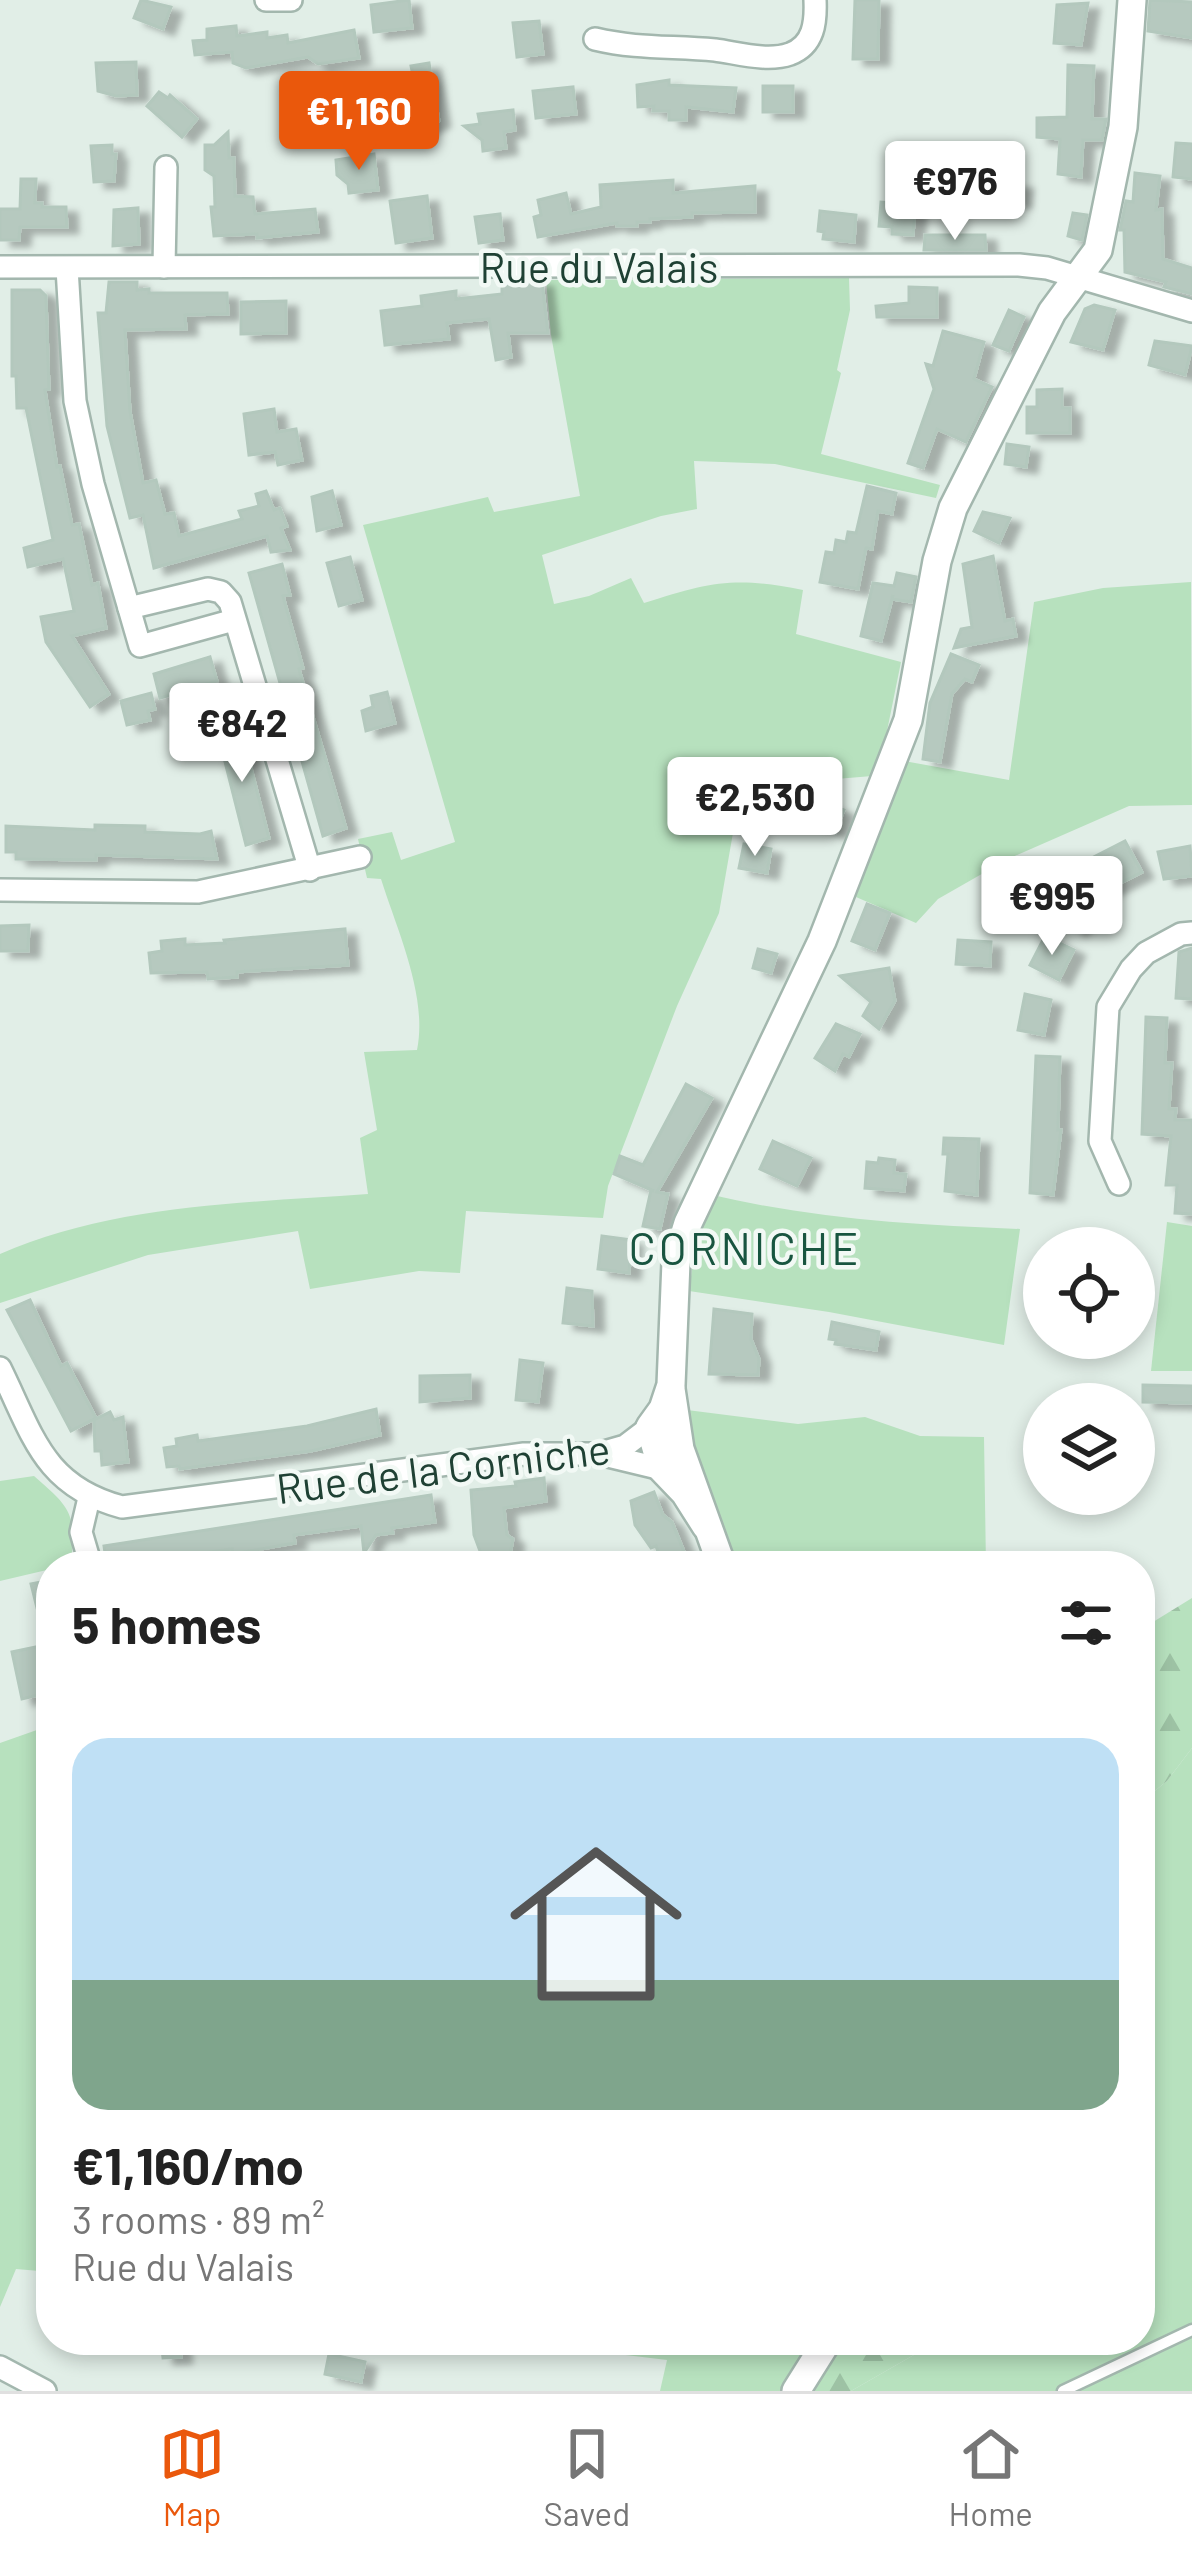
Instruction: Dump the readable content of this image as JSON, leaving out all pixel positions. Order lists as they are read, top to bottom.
{
  "streets": {
    "street": ["Rue du Valais", "Rue de la Corniche"]
  },
  "crossings": [
    ["Rue du Valais", "Rue de la Corniche"]
  ],
  "districts": ["CORNICHE"],
  "page": {
    "price": [
      "€1,160",
      "€976",
      "€842",
      "€2,530",
      "€995"
    ],
    "heading": "5 homes",
    "list": [
      {
        "name": "€1,160/mo",
        "note": "3 rooms · 89 m² · Rue du Valais"
      }
    ],
    "tabs": ["Map", "Saved", "Home"]
  }
}
